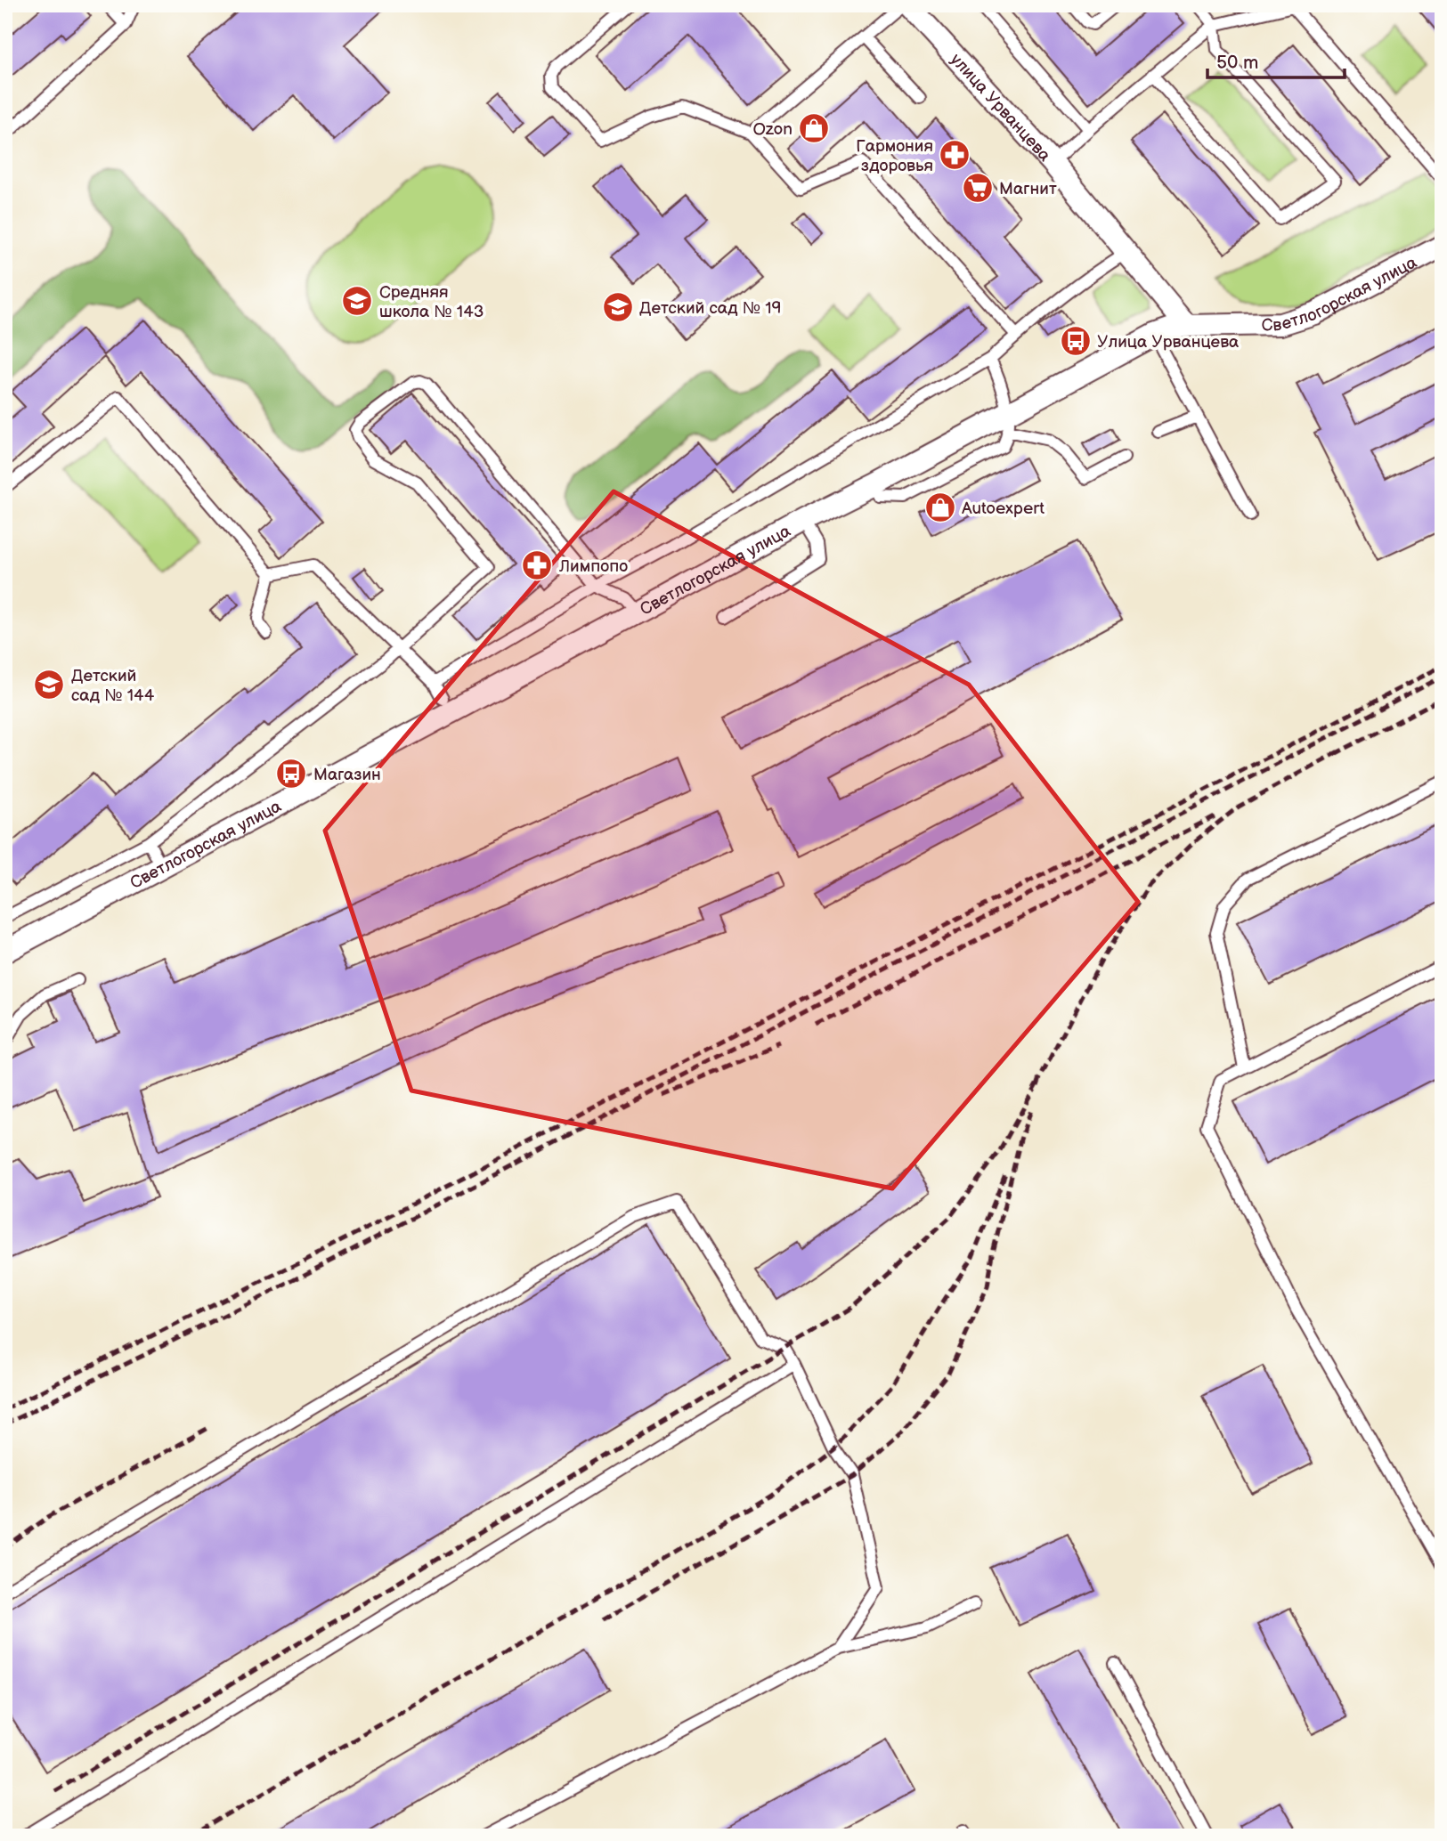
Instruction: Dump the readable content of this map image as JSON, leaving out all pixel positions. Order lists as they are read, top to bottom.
{
  "streets": {
    "street": ["улица Урванцева", "Светлогорская улица"]
  },
  "crossings": [
    ["улица Урванцева", "Светлогорская улица"]
  ],
  "places": {
    "shop": ["Ozon", "Autoexpert"],
    "pharmacy": ["Гармония здоровья", "Лимпопо"],
    "supermarket": ["Магнит"],
    "school or university": ["Средняя школа № 143", "Детский сад № 19", "Детский сад № 144"],
    "bus stop": ["Улица Урванцева", "Магазин"]
  },
  "scale_bar": "50 m"
}
